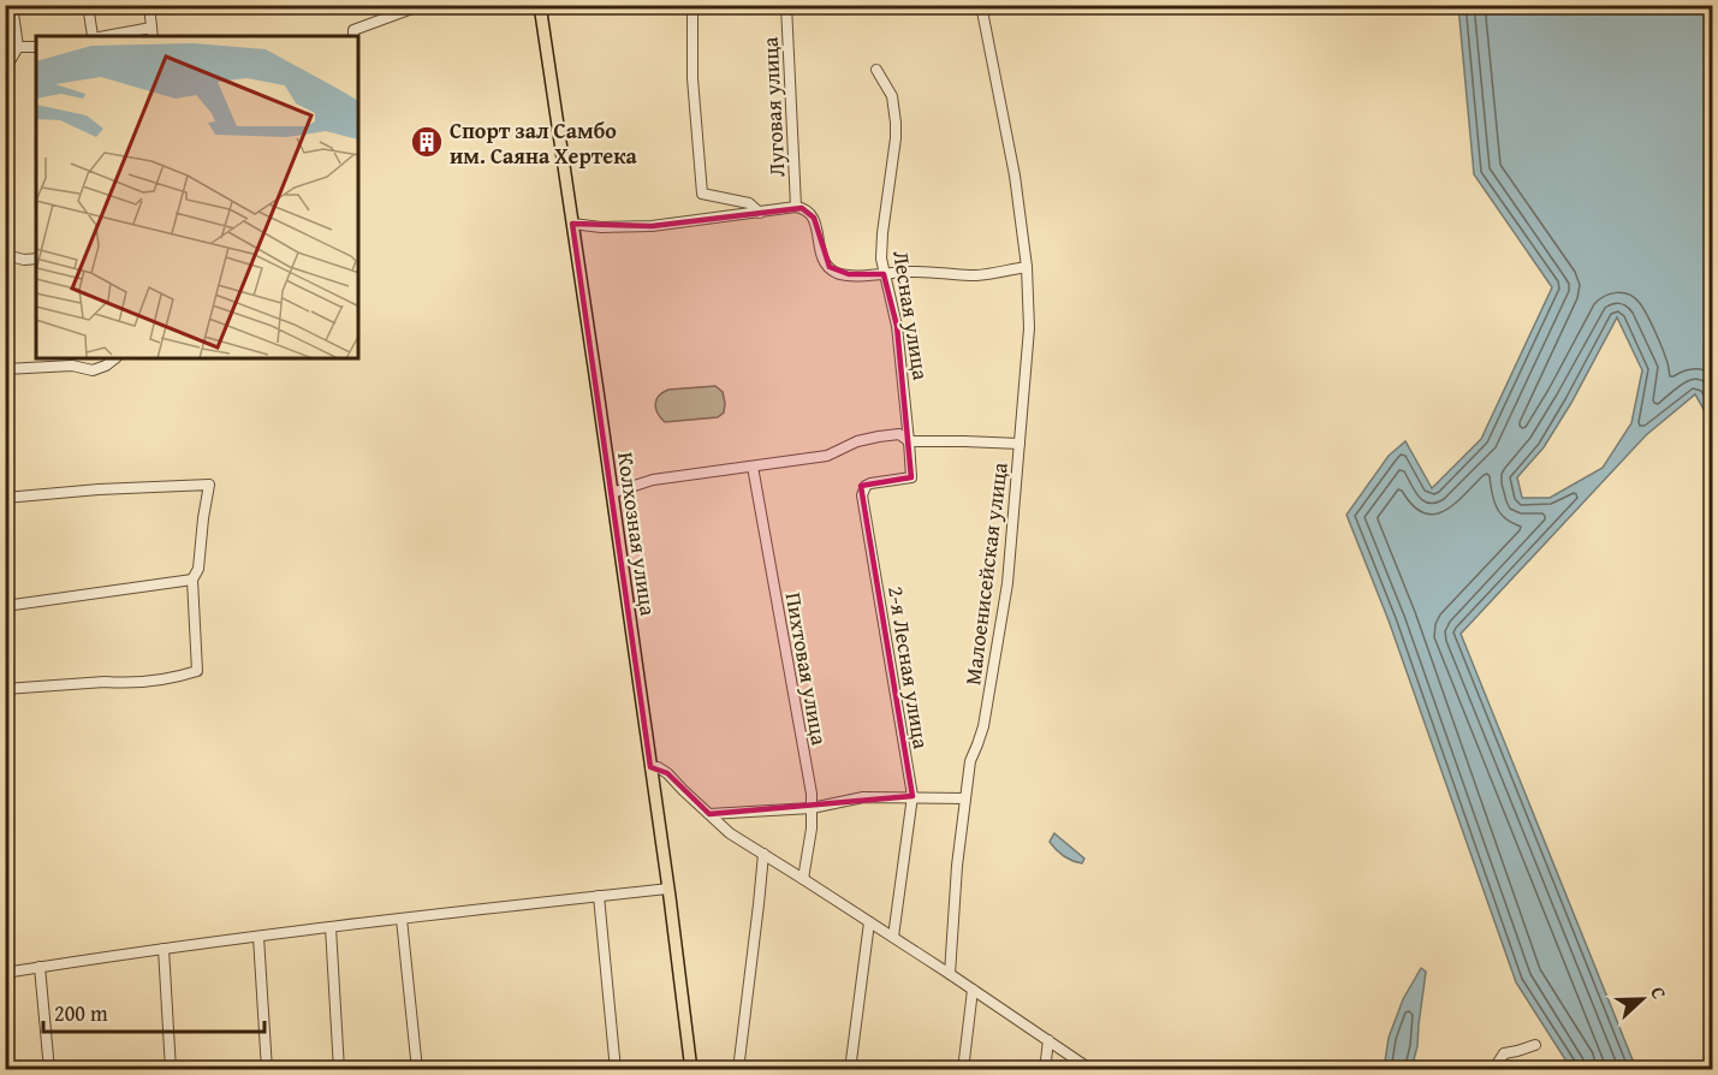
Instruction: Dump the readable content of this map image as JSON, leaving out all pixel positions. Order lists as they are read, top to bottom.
{
  "streets": {
    "main road": ["Колхозная улица"],
    "street": [
      "Луговая улица",
      "Лесная улица",
      "Малоенисейская улица",
      "2-я Лесная улица",
      "Пихтовая улица"
    ]
  },
  "crossings": [
    ["Лесная улица", "2-я Лесная улица"]
  ],
  "places": {
    "building": ["Спорт зал Самбо им. Саяна Хертека"]
  },
  "scale_bar": "200 m",
  "north": "right"
}
